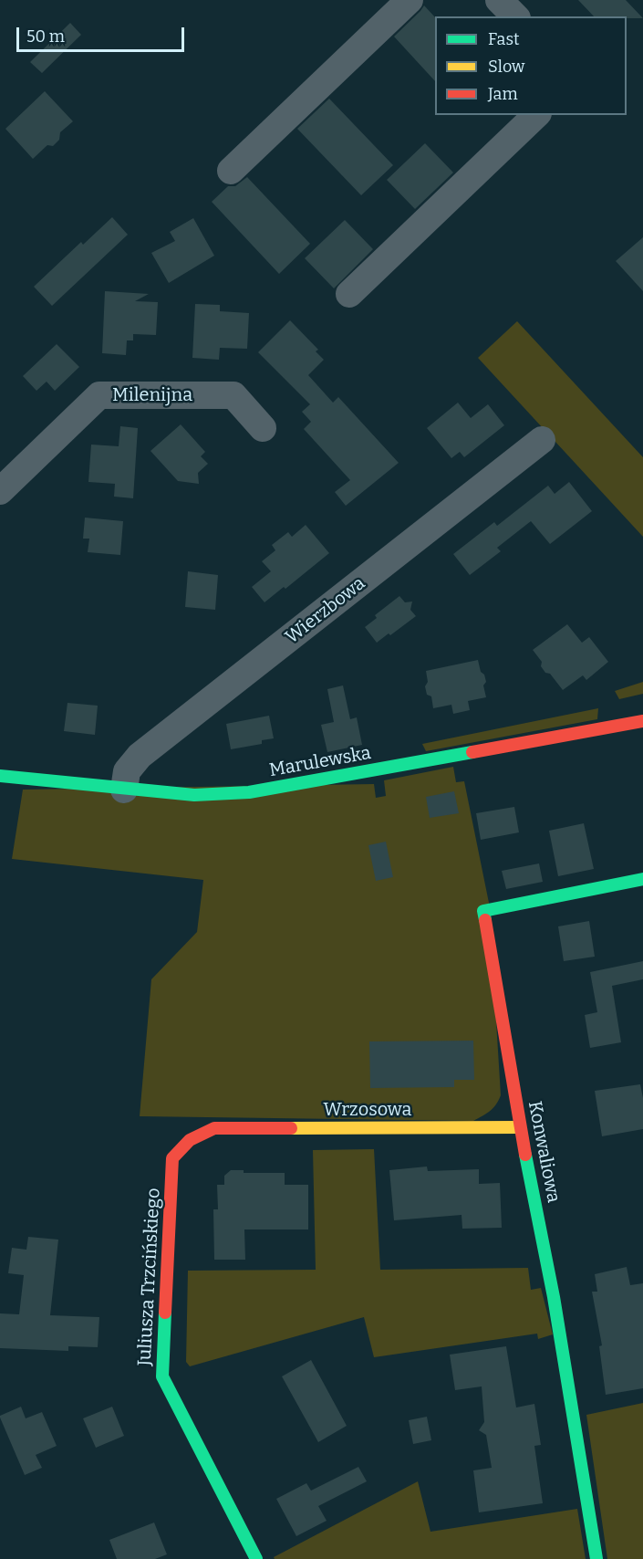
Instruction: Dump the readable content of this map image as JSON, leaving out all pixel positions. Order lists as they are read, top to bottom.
{
  "streets": {
    "street": [
      "Milenijna",
      "Wierzbowa",
      "Marulewska",
      "Wrzosowa",
      "Konwaliowa",
      "Juliusza Trzcińskiego"
    ]
  },
  "crossings": [
    ["Wierzbowa", "Marulewska"],
    ["Wrzosowa", "Konwaliowa"],
    ["Wrzosowa", "Juliusza Trzcińskiego"]
  ],
  "legend": ["Fast", "Slow", "Jam"],
  "scale_bar": "50 m"
}
